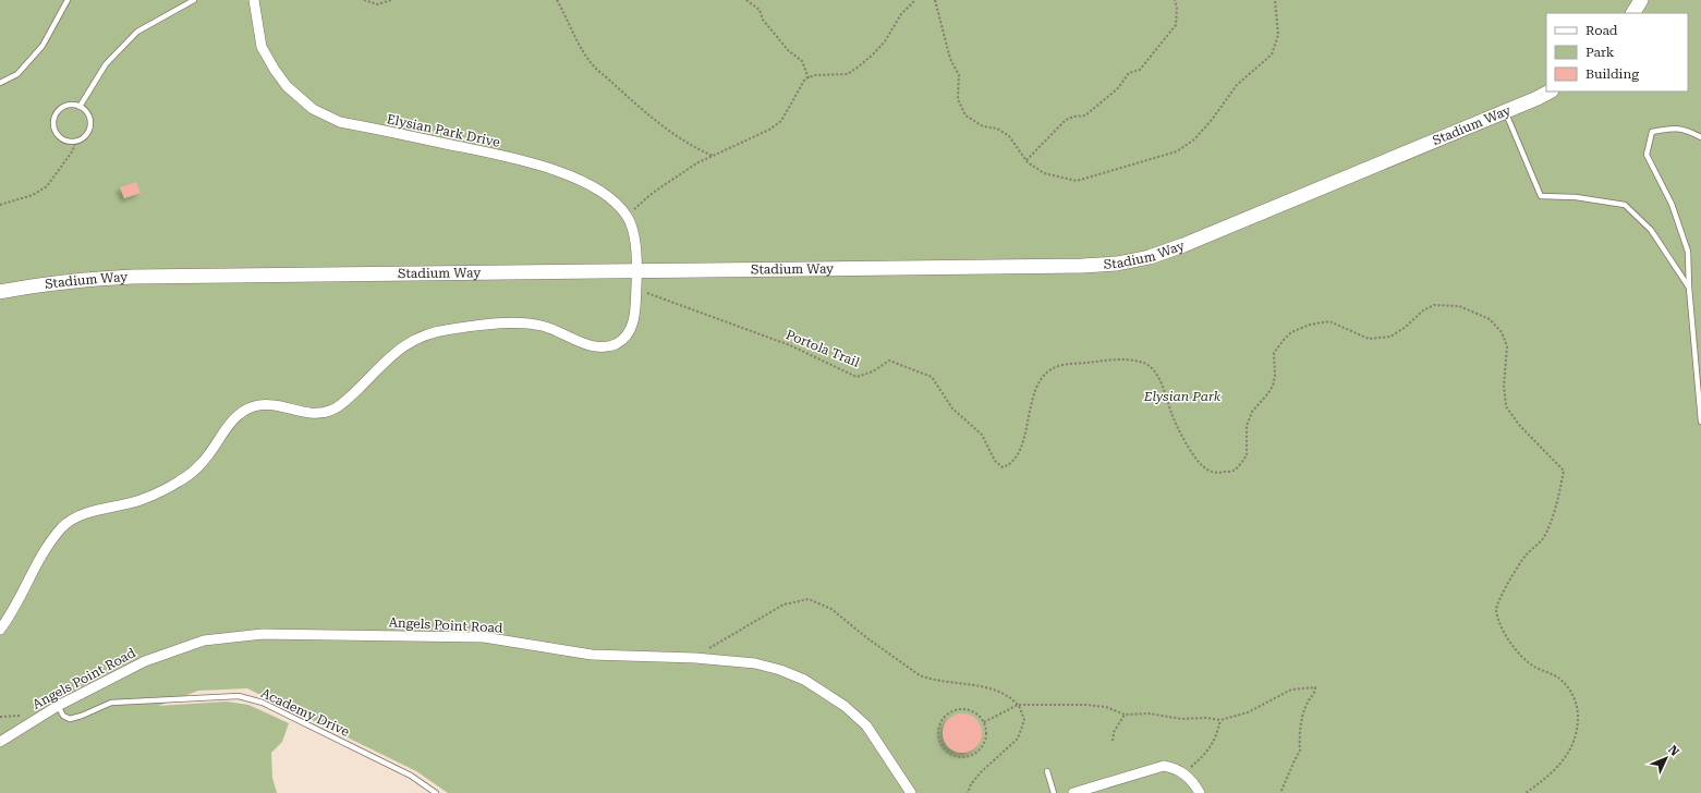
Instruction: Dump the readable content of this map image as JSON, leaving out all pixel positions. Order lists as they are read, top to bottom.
{
  "streets": {
    "main road": ["Stadium Way"],
    "street": ["Elysian Park Drive", "Angels Point Road"],
    "lane": ["Academy Drive"],
    "path": ["Portola Trail"]
  },
  "crossings": [
    ["Stadium Way", "Elysian Park Drive"],
    ["Angels Point Road", "Academy Drive"]
  ],
  "parks": ["Elysian Park"],
  "legend": ["Road", "Park", "Building"],
  "north": "top right"
}
